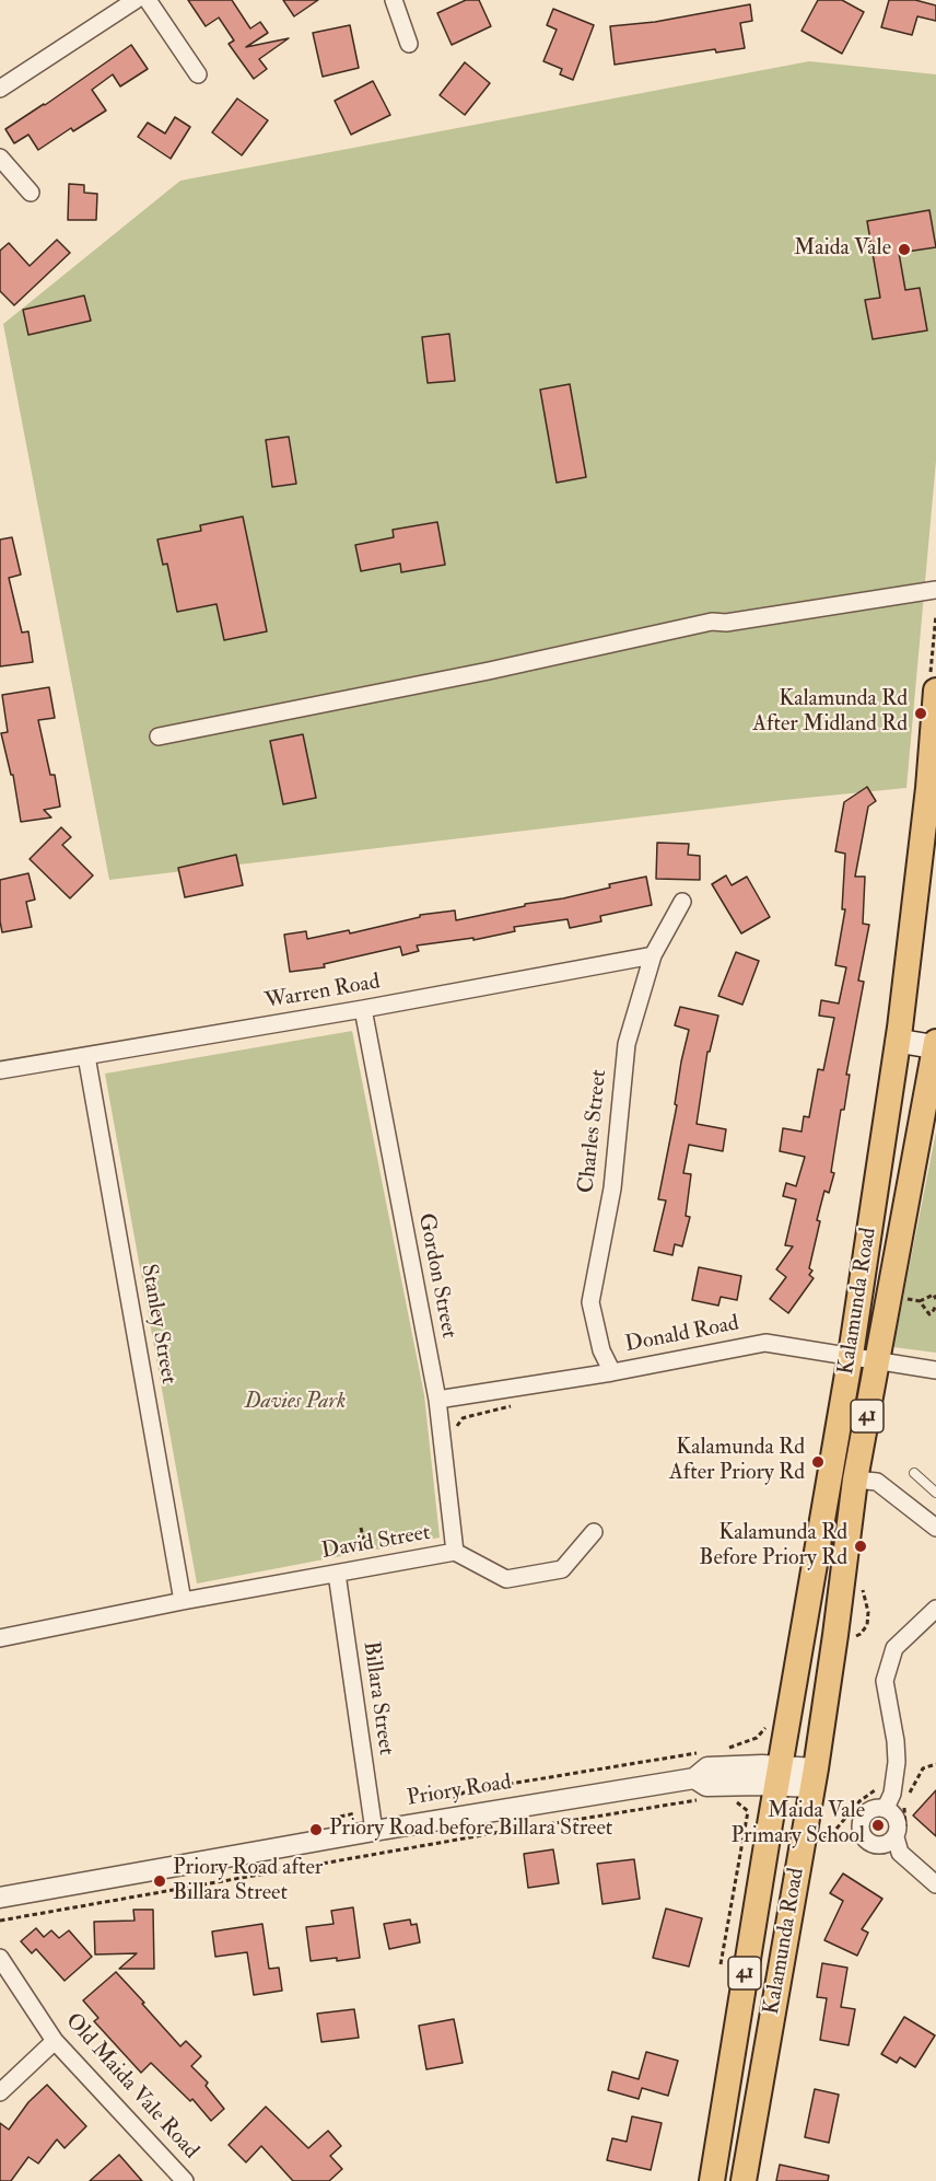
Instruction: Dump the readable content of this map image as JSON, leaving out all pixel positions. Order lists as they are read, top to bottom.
{
  "streets": {
    "main road": ["Kalamunda Road", "41"],
    "street": [
      "Warren Road",
      "Charles Street",
      "Gordon Street",
      "Stanley Street",
      "Donald Road",
      "David Street",
      "Billara Street",
      "Priory Road",
      "Old Maida Vale Road"
    ]
  },
  "crossings": [
    ["Warren Road", "Charles Street"],
    ["Warren Road", "Gordon Street"],
    ["Warren Road", "Stanley Street"],
    ["Charles Street", "Donald Road"],
    ["Gordon Street", "Donald Road"],
    ["Gordon Street", "David Street"],
    ["Kalamunda Road", "Donald Road"],
    ["Kalamunda Road", "Priory Road"],
    ["Stanley Street", "David Street"],
    ["David Street", "Billara Street"],
    ["Billara Street", "Priory Road"]
  ],
  "parks": ["Davies Park"],
  "places": [
    "Maida Vale",
    "Kalamunda Rd After Midland Rd",
    "Kalamunda Rd After Priory Rd",
    "Kalamunda Rd Before Priory Rd",
    "Maida Vale Primary School",
    "Priory Road before Billara Street",
    "Priory Road after Billara Street"
  ]
}
